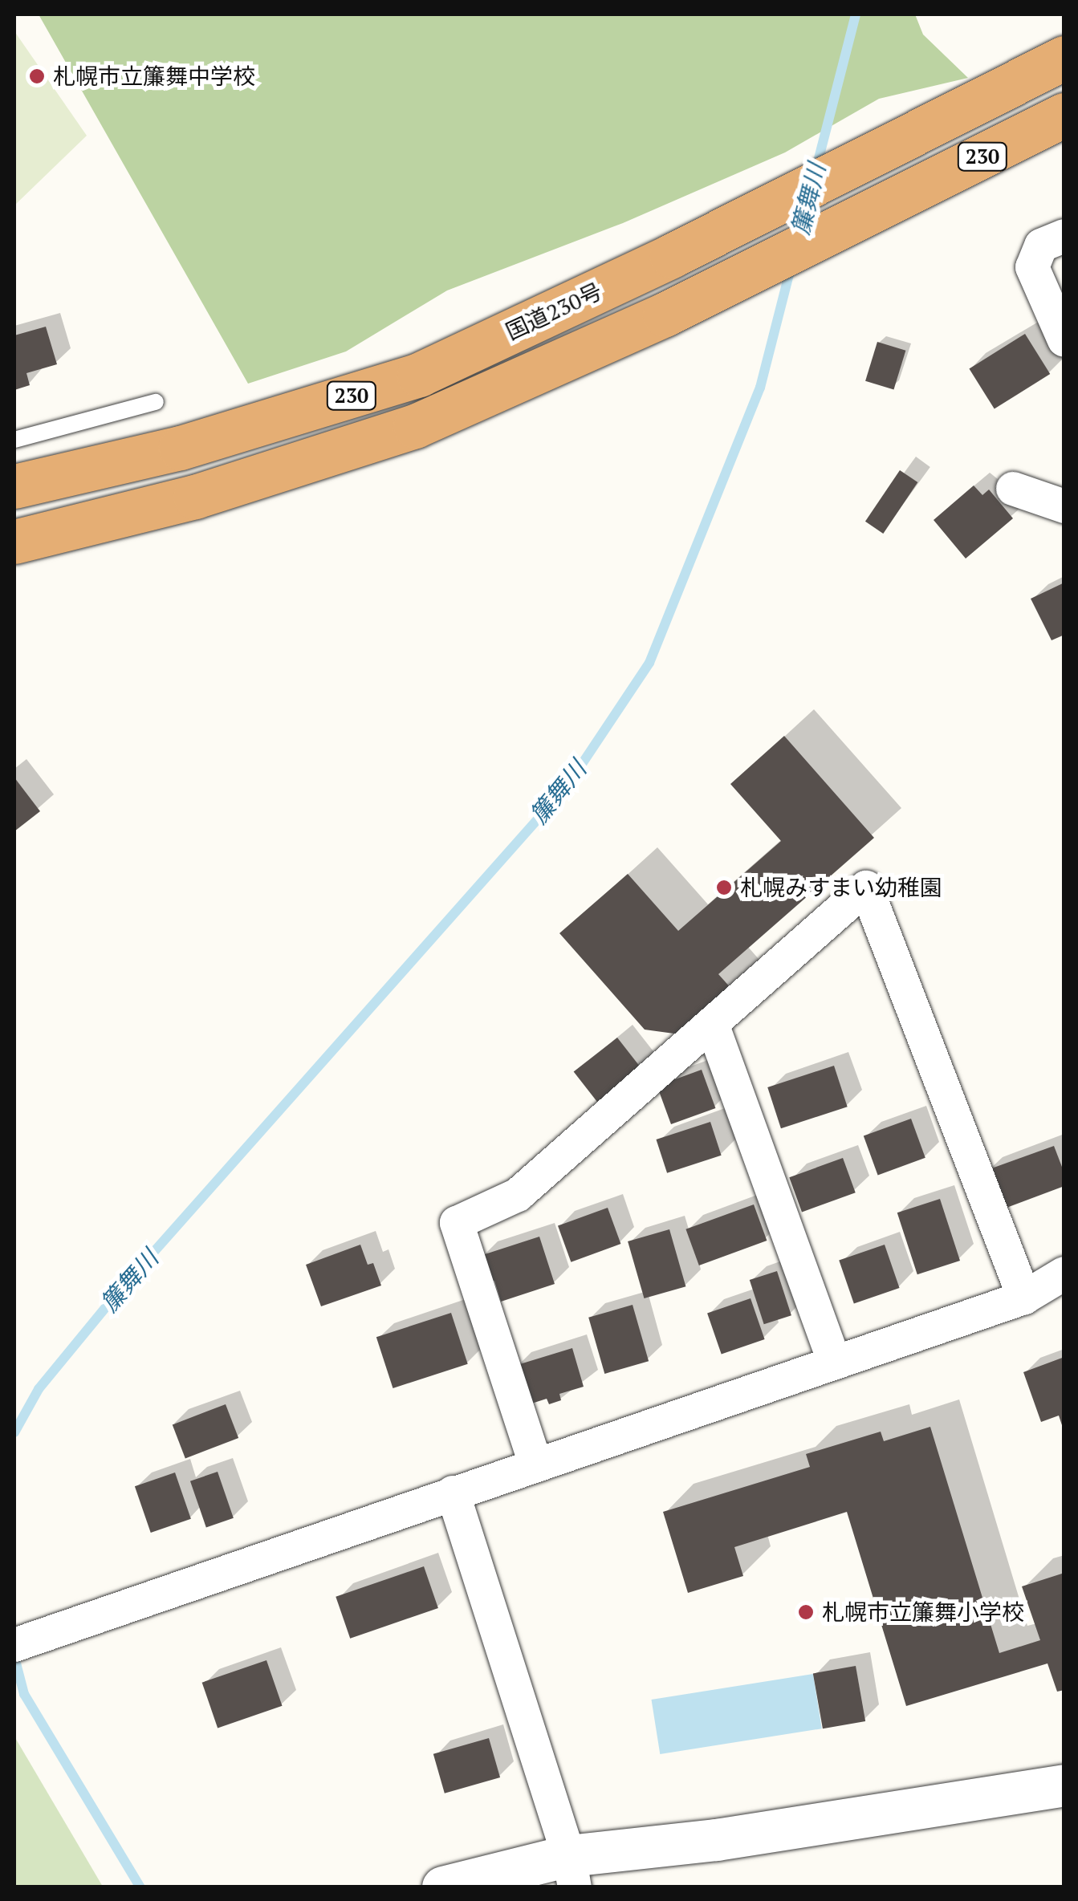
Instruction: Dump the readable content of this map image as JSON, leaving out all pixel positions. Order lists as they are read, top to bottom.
{
  "streets": {
    "highway": ["230", "国道230号"]
  },
  "water": ["簾舞川"],
  "places": ["札幌市立簾舞中学校", "札幌みすまい幼稚園", "札幌市立簾舞小学校"]
}
